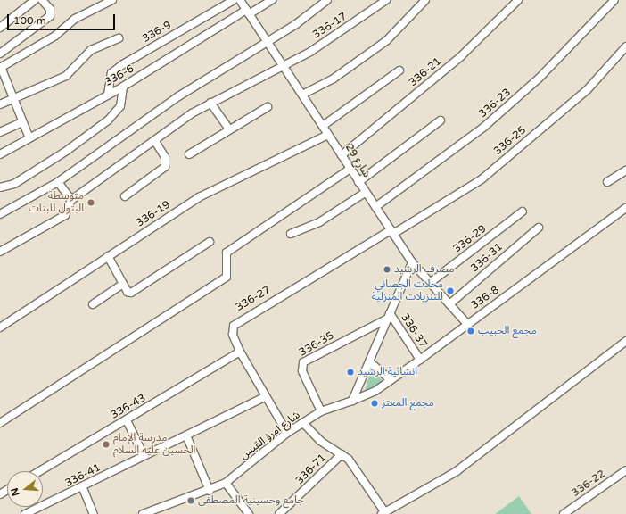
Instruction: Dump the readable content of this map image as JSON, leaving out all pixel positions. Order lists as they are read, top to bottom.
{
  "streets": {
    "street": [
      "336-17",
      "336-9",
      "336-21",
      "336-6",
      "336-23",
      "336-25",
      "شارع 29",
      "336-19",
      "336-29",
      "336-31",
      "336-8",
      "336-27",
      "336-37",
      "336-35",
      "336-43",
      "شارع امرؤ القيس",
      "336-71",
      "336-41",
      "336-22"
    ]
  },
  "crossings": [
    ["336-17", "شارع 29"],
    ["336-9", "336-6"],
    ["336-21", "شارع 29"],
    ["336-6", "شارع 29"],
    ["336-23", "شارع 29"],
    ["336-25", "شارع 29"],
    ["336-25", "336-27"],
    ["شارع 29", "336-19"],
    ["شارع 29", "336-29"],
    ["شارع 29", "336-31"],
    ["شارع 29", "336-8"],
    ["شارع 29", "336-27"],
    ["336-8", "336-37"],
    ["336-8", "شارع امرؤ القيس"],
    ["336-27", "336-43"],
    ["336-27", "شارع امرؤ القيس"],
    ["336-27", "336-41"],
    ["336-37", "336-35"],
    ["336-35", "شارع امرؤ القيس"]
  ],
  "places": [
    "متوسطة البتول للبنات",
    "مصرف الرشيد",
    "محلات الجصاني للتنزيلات المنزلية",
    "مجمع الحبيب",
    "انشائية الرشيد",
    "مجمع المعتز",
    "مدرسة الإمام الحسين عليه السلام",
    "جامع وحسينية المصطفى"
  ],
  "scale_bar": "100 m",
  "north": "left"
}
